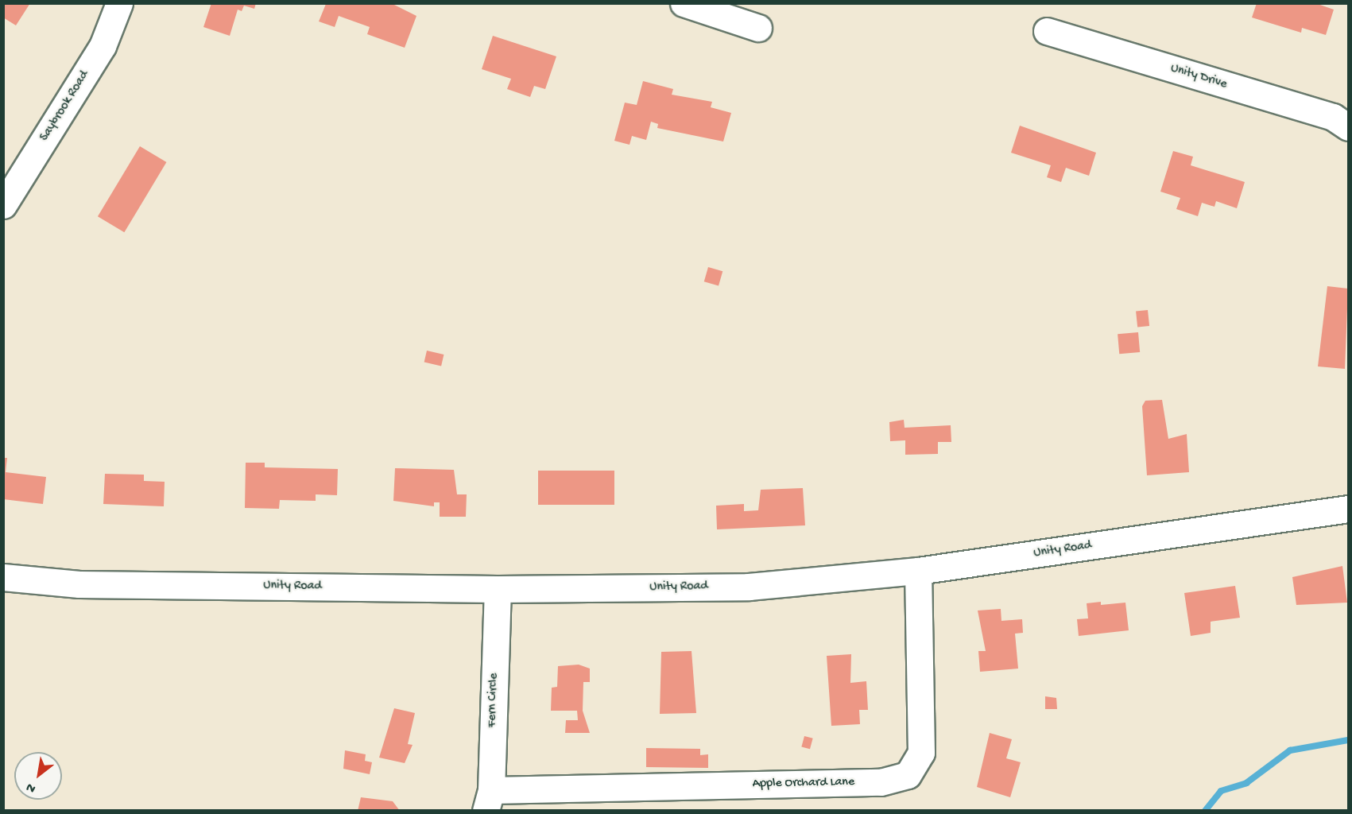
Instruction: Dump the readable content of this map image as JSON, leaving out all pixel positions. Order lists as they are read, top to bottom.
{
  "streets": {
    "street": [
      "Unity Drive",
      "Saybrook Road",
      "Unity Road",
      "Fern Circle",
      "Apple Orchard Lane"
    ]
  },
  "crossings": [
    ["Unity Road", "Fern Circle"],
    ["Unity Road", "Apple Orchard Lane"],
    ["Fern Circle", "Apple Orchard Lane"]
  ],
  "north": "bottom left"
}
